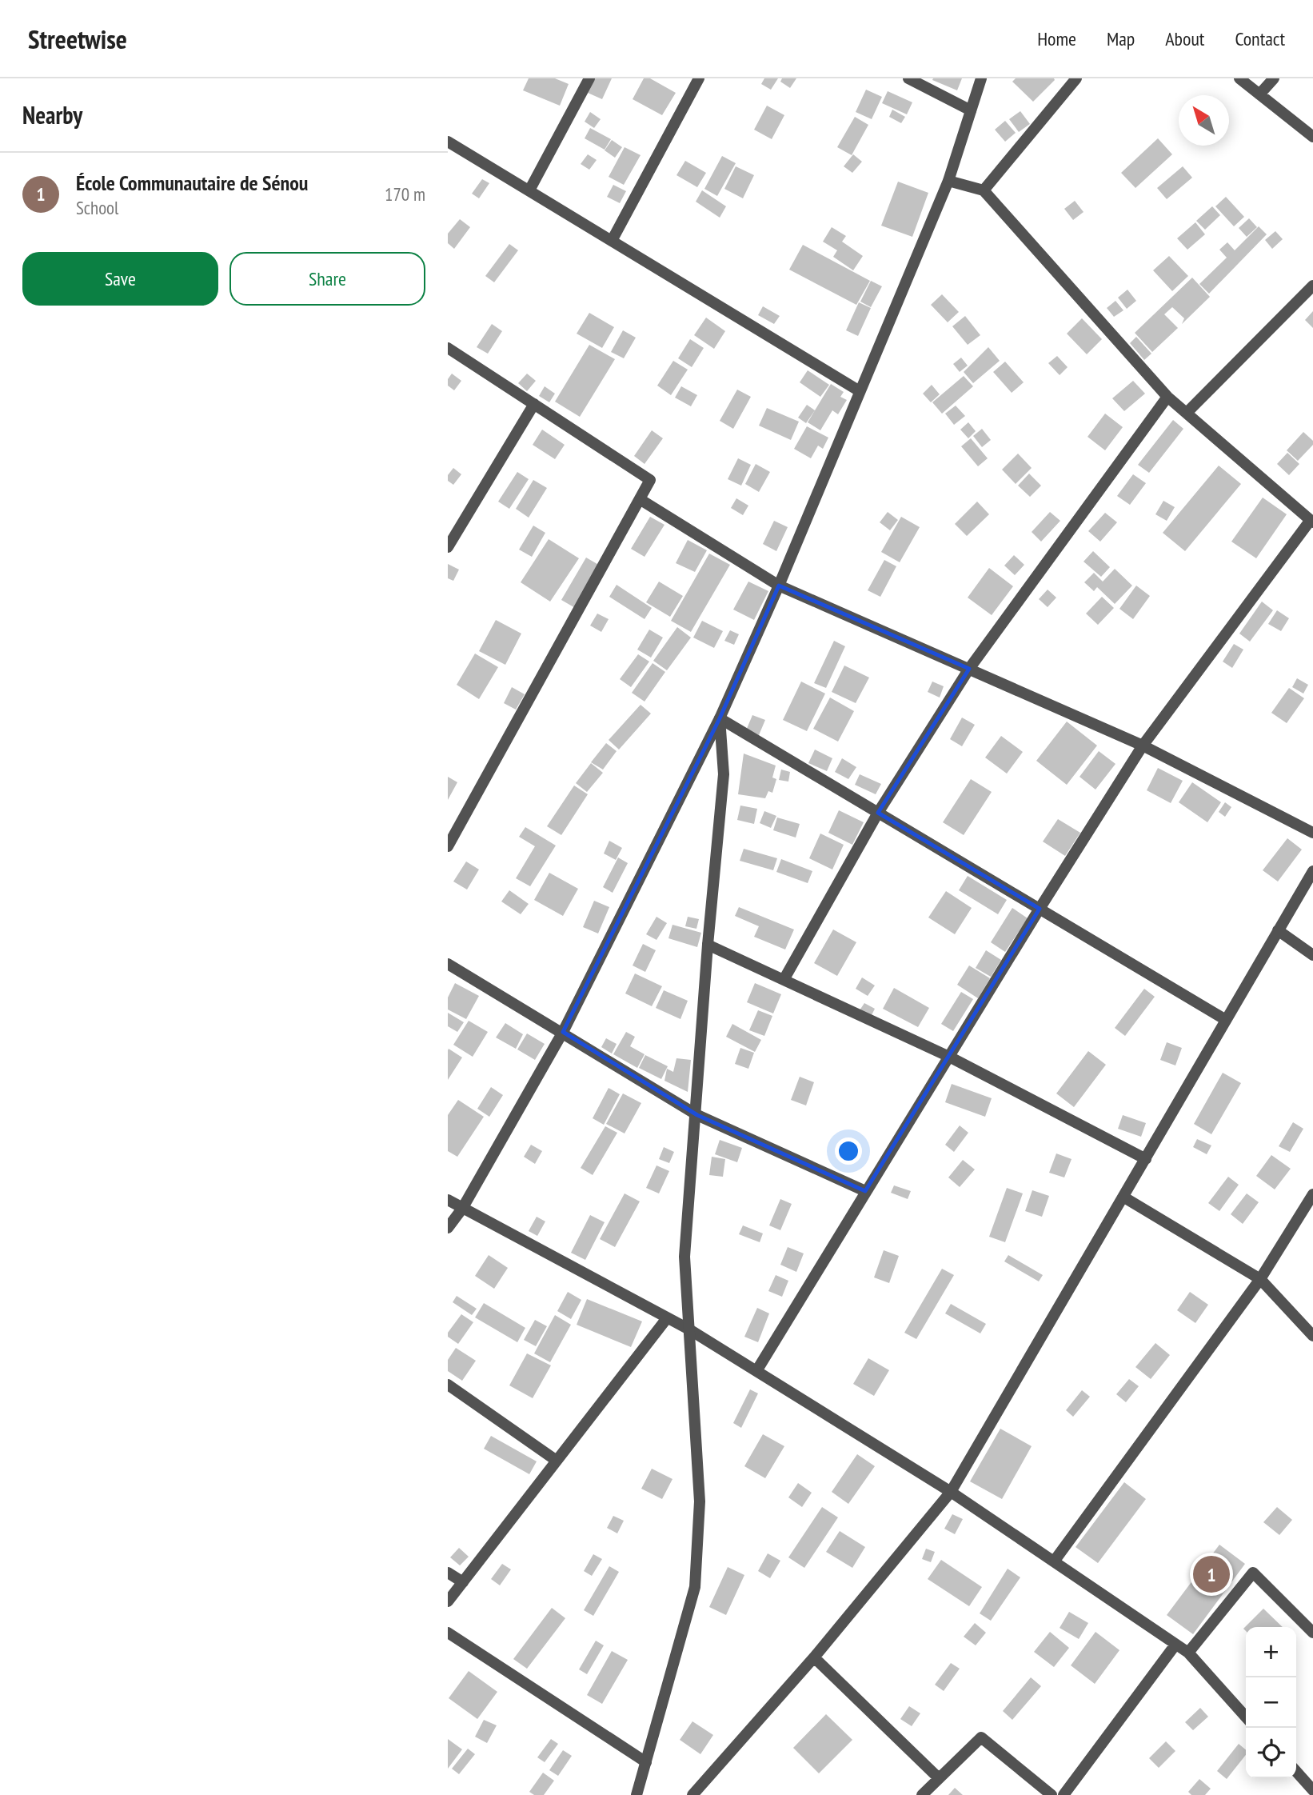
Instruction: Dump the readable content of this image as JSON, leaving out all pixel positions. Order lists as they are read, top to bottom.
{
  "north": "top left",
  "page": {
    "header": "Streetwise",
    "nav": [
      "Home",
      "Map",
      "About",
      "Contact"
    ],
    "heading": "Nearby",
    "list": [
      {
        "mark": "1",
        "name": "École Communautaire de Sénou",
        "note": "School",
        "value": "170 m"
      }
    ],
    "buttons": ["Save", "Share"],
    "pins": "1",
    "map_buttons": ["+", "−"]
  }
}
